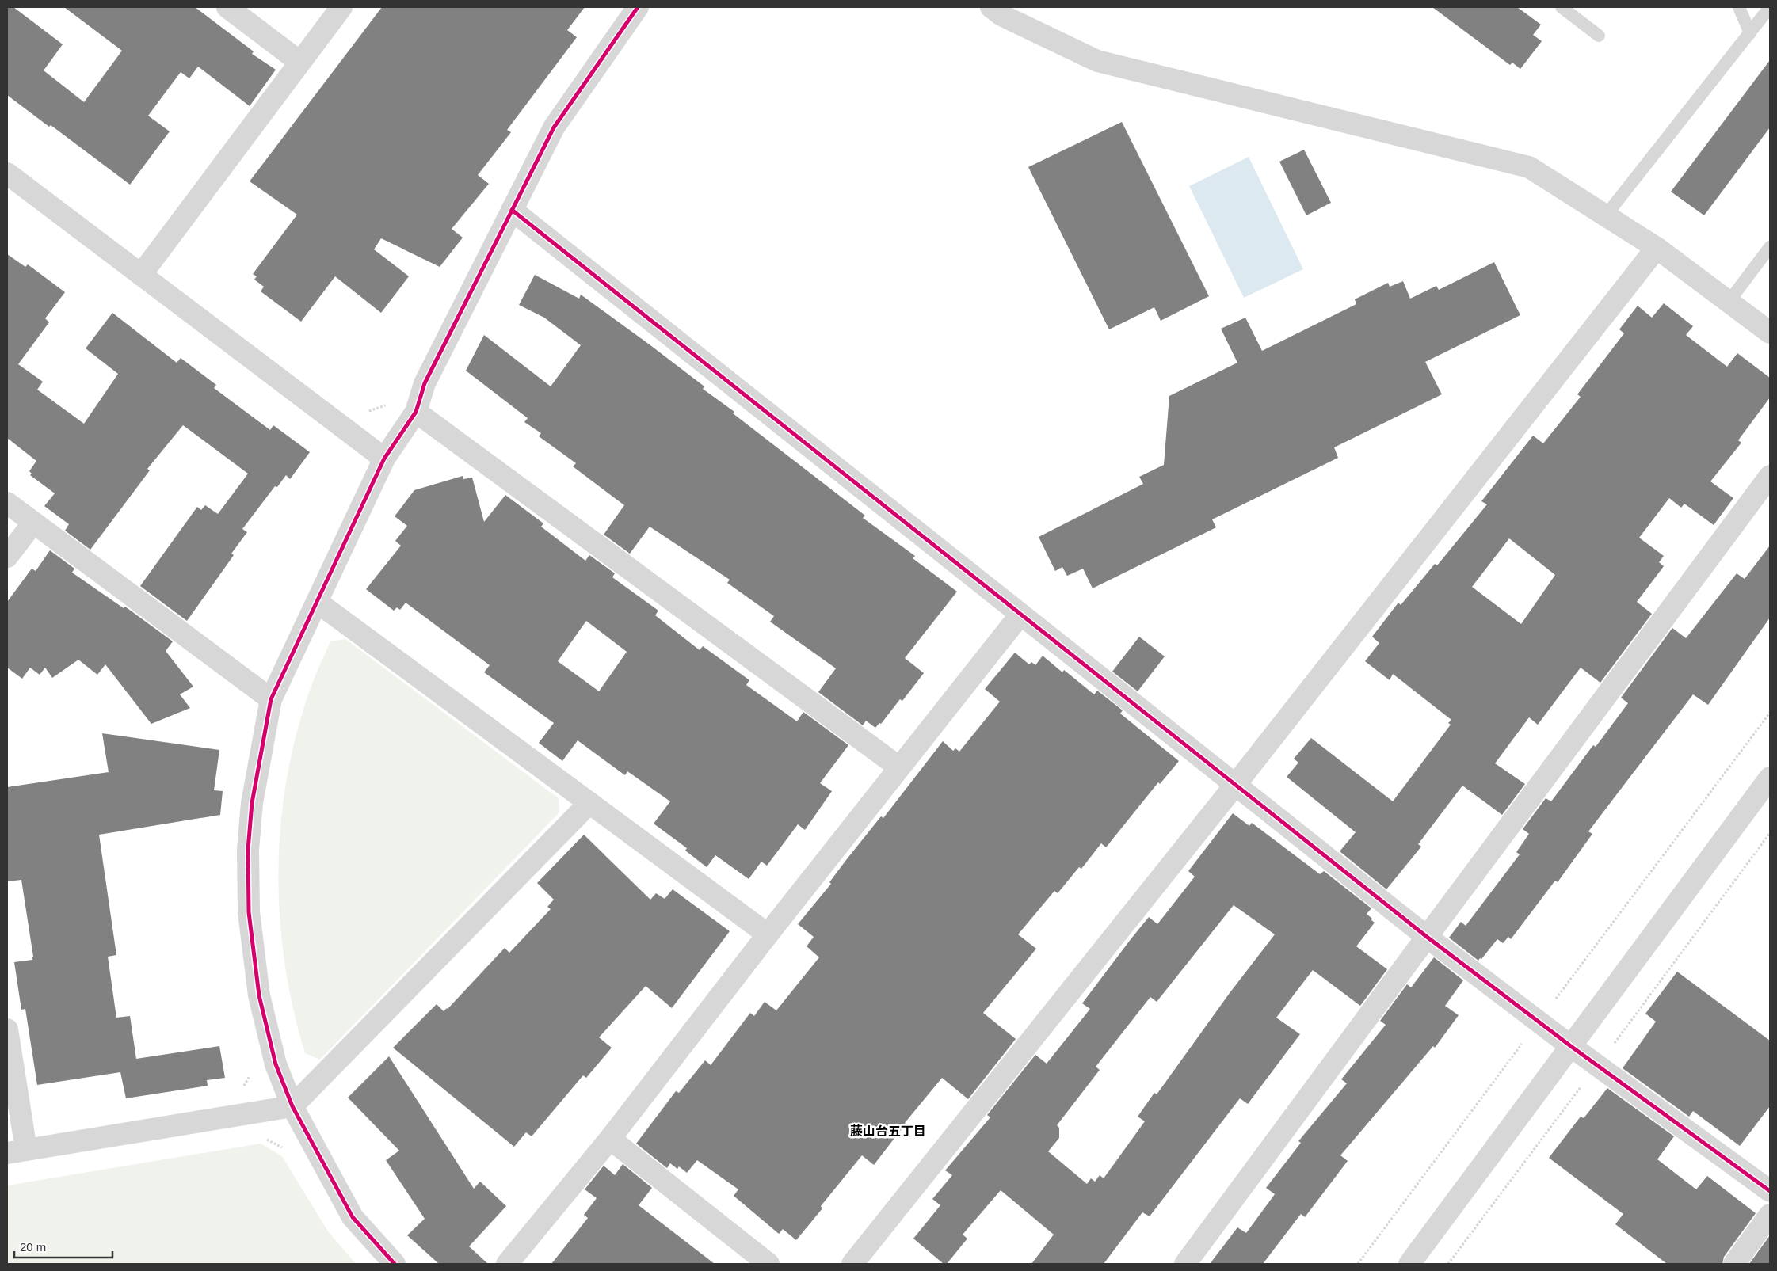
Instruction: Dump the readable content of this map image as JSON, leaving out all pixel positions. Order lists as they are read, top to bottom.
{
  "districts": ["藤山台五丁目"],
  "scale_bar": "20 m"
}
